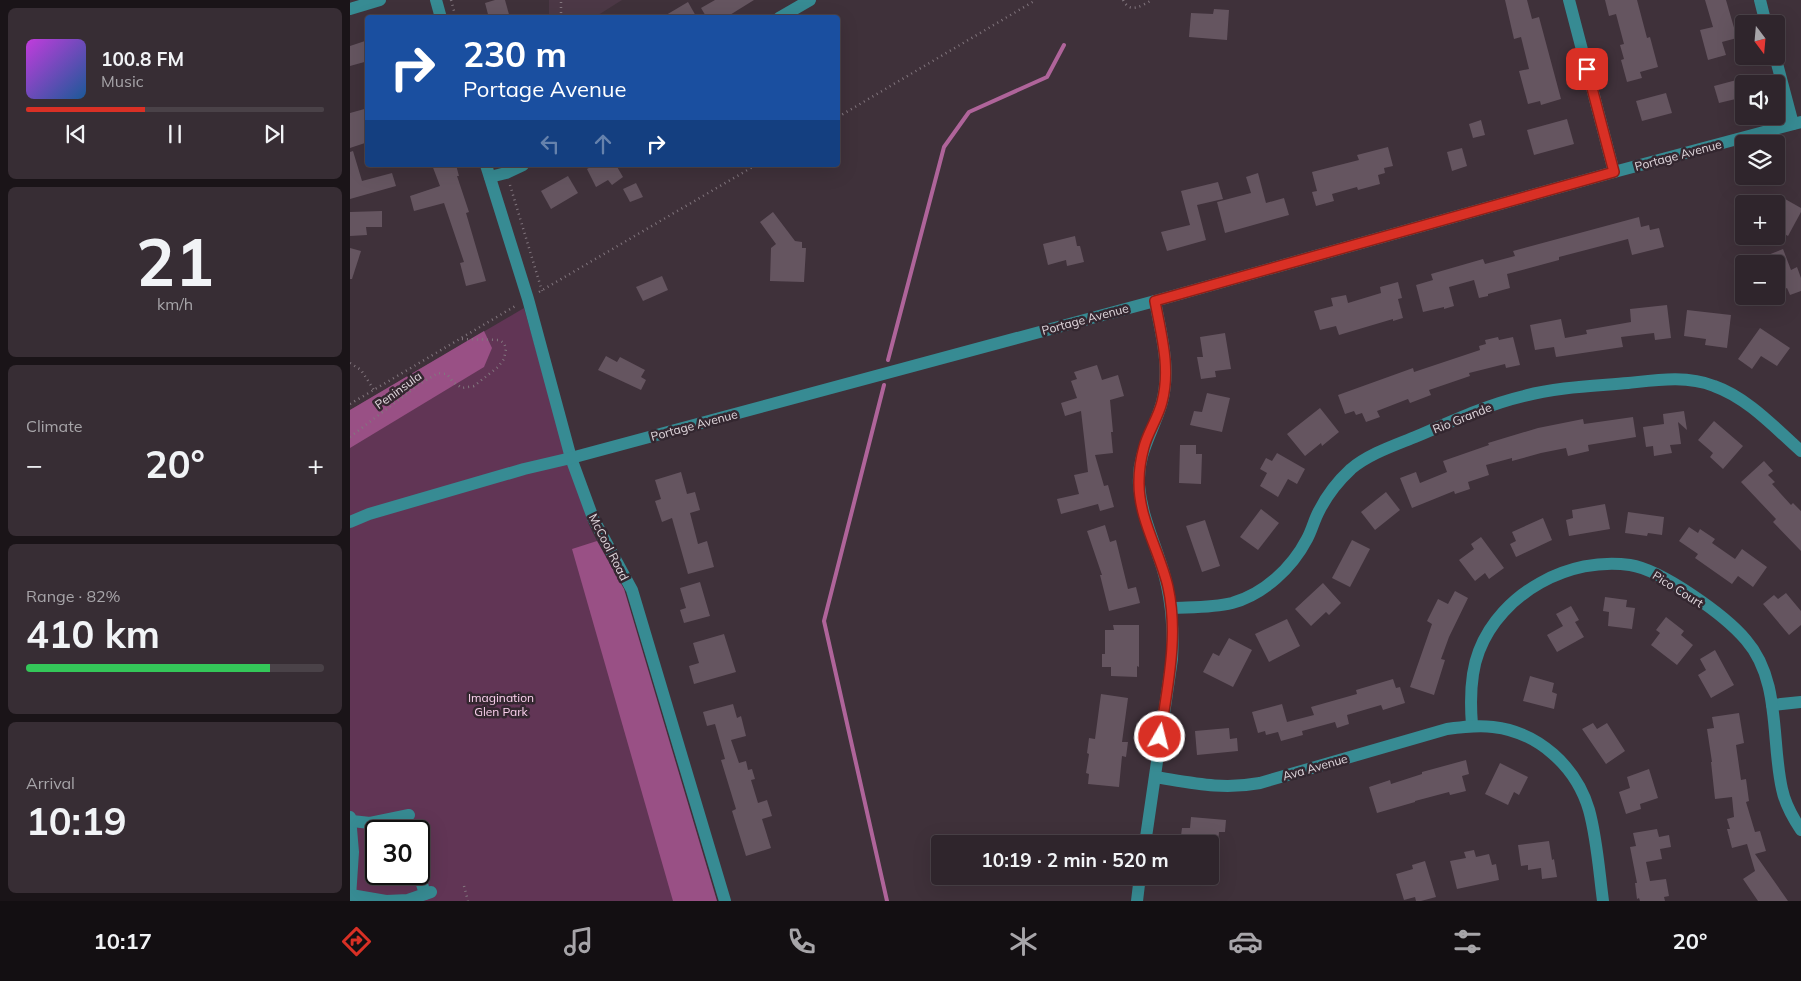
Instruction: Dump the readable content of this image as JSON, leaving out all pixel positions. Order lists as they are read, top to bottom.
{
  "streets": {
    "street": [
      "Portage Avenue",
      "Rio Grande",
      "McCool Road",
      "Pico Court",
      "Ava Avenue"
    ],
    "path": ["Peninsula"]
  },
  "crossings": [
    ["Portage Avenue", "McCool Road"],
    ["Pico Court", "Ava Avenue"]
  ],
  "parks": ["Imagination Glen Park"],
  "north": "bottom",
  "page": {
    "map_buttons": ["+", "−"],
    "turn": ["230 m", "Portage Avenue"],
    "song": ["100.8 FM", "Music"],
    "tile": [
      ["21", "km/h"],
      "Climate",
      ["Range · 82%", "410 km"],
      ["Arrival", "10:19"]
    ],
    "heat": ["−", "20°", "+"],
    "limit": "30",
    "trip": "10:19 · 2 min · 520 m",
    "tabs": ["10:17", "20°"]
  }
}
